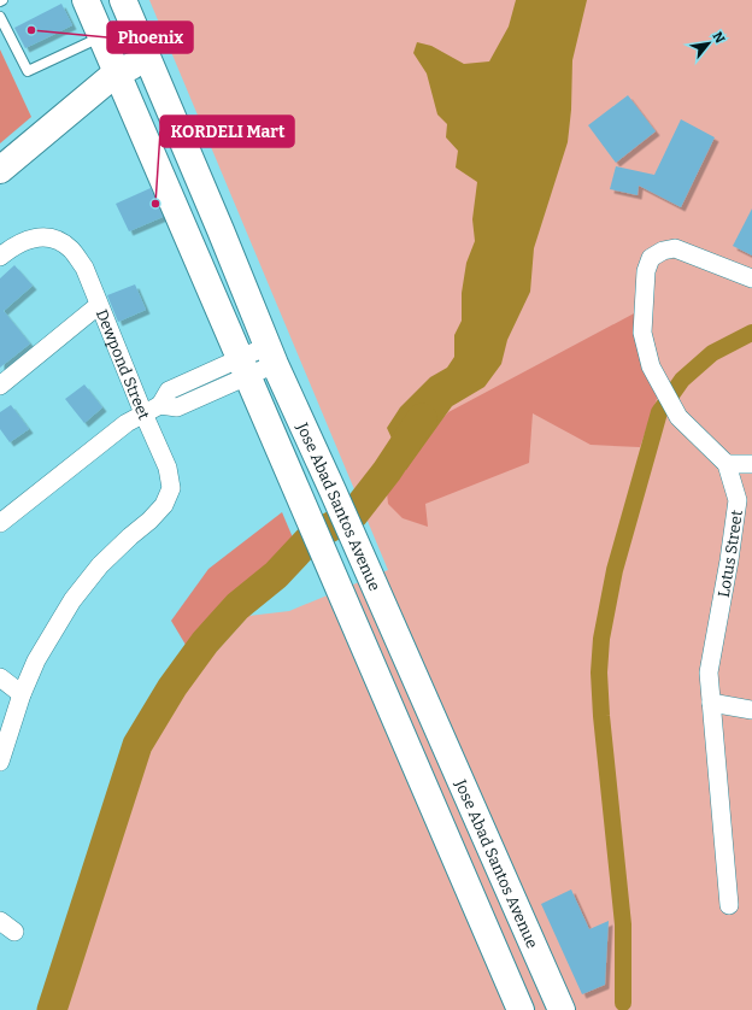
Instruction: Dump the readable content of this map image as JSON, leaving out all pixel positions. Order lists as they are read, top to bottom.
{
  "streets": {
    "main road": ["Jose Abad Santos Avenue"],
    "street": ["Dewpond Street", "Lotus Street"]
  },
  "places": ["Phoenix", "KORDELI Mart"],
  "north": "top right"
}
